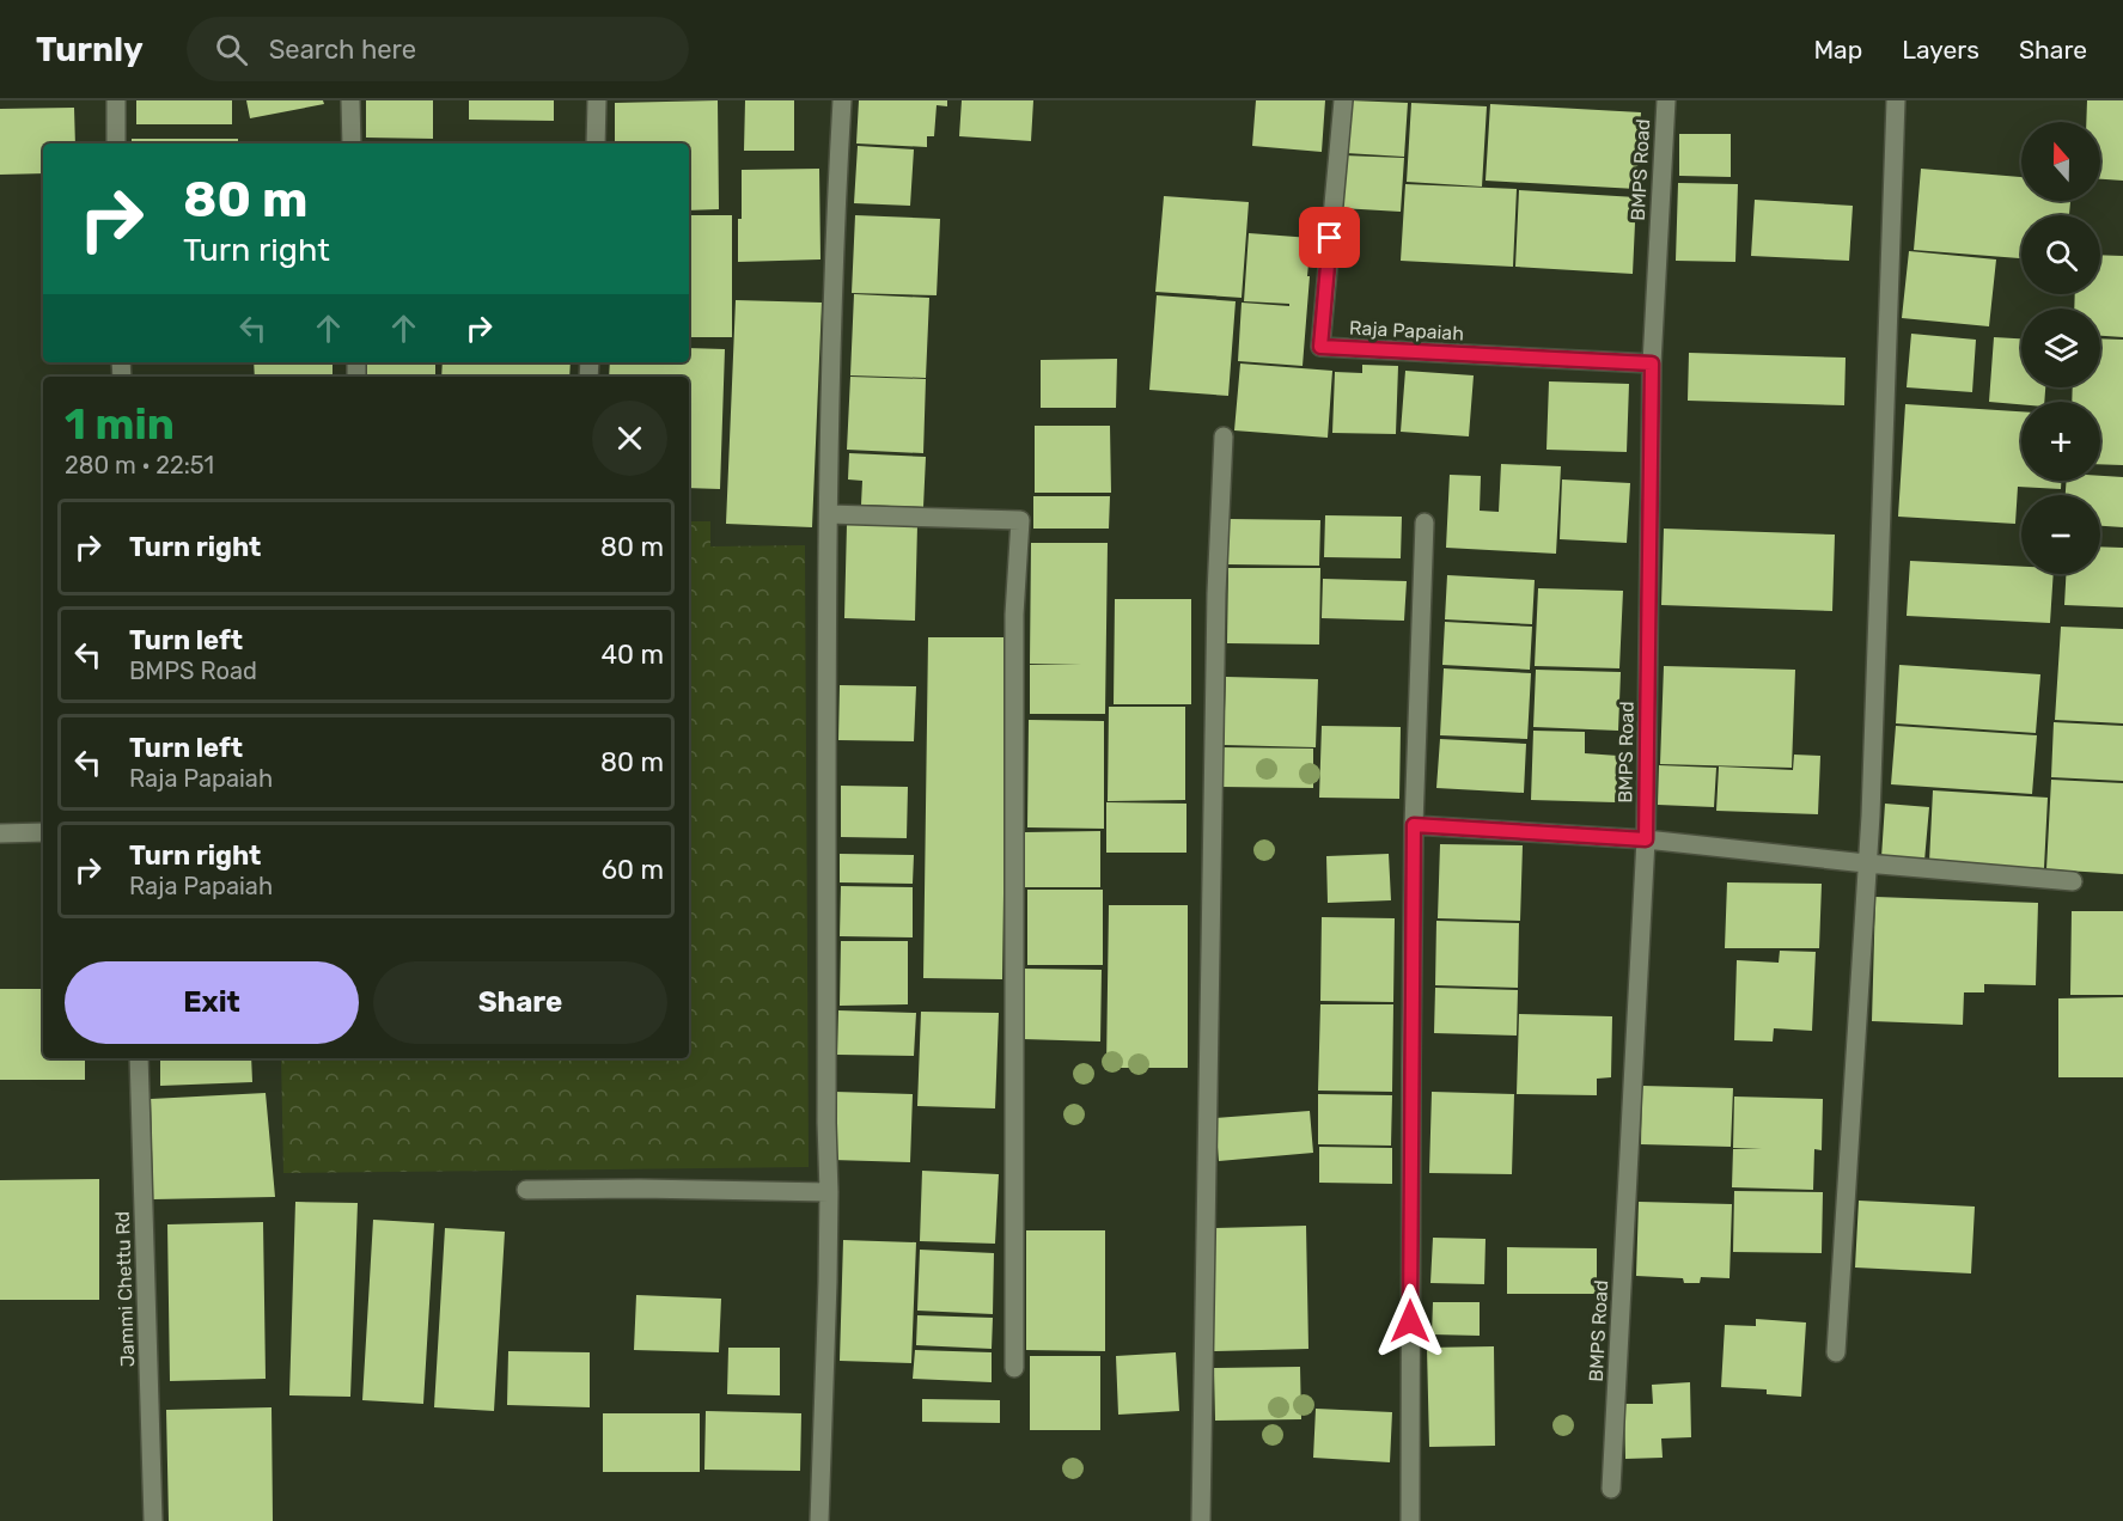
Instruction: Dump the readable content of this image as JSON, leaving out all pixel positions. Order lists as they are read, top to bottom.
{
  "streets": {
    "street": ["BMPS Road", "Raja Papaiah", "Jammi Chettu Rd"]
  },
  "crossings": [
    ["BMPS Road", "Raja Papaiah"]
  ],
  "north": "top",
  "page": {
    "header": "Turnly",
    "search": "Search here",
    "nav": ["Map", "Layers", "Share"],
    "map_buttons": ["+", "−"],
    "turn": ["80 m", "Turn right"],
    "heading": ["1 min", "280 m · 22:51"],
    "list": [
      {
        "name": "Turn right",
        "value": "80 m"
      },
      {
        "name": "Turn left",
        "note": "BMPS Road",
        "value": "40 m"
      },
      {
        "name": "Turn left",
        "note": "Raja Papaiah",
        "value": "80 m"
      },
      {
        "name": "Turn right",
        "note": "Raja Papaiah",
        "value": "60 m"
      }
    ],
    "buttons": ["Exit", "Share"]
  }
}
